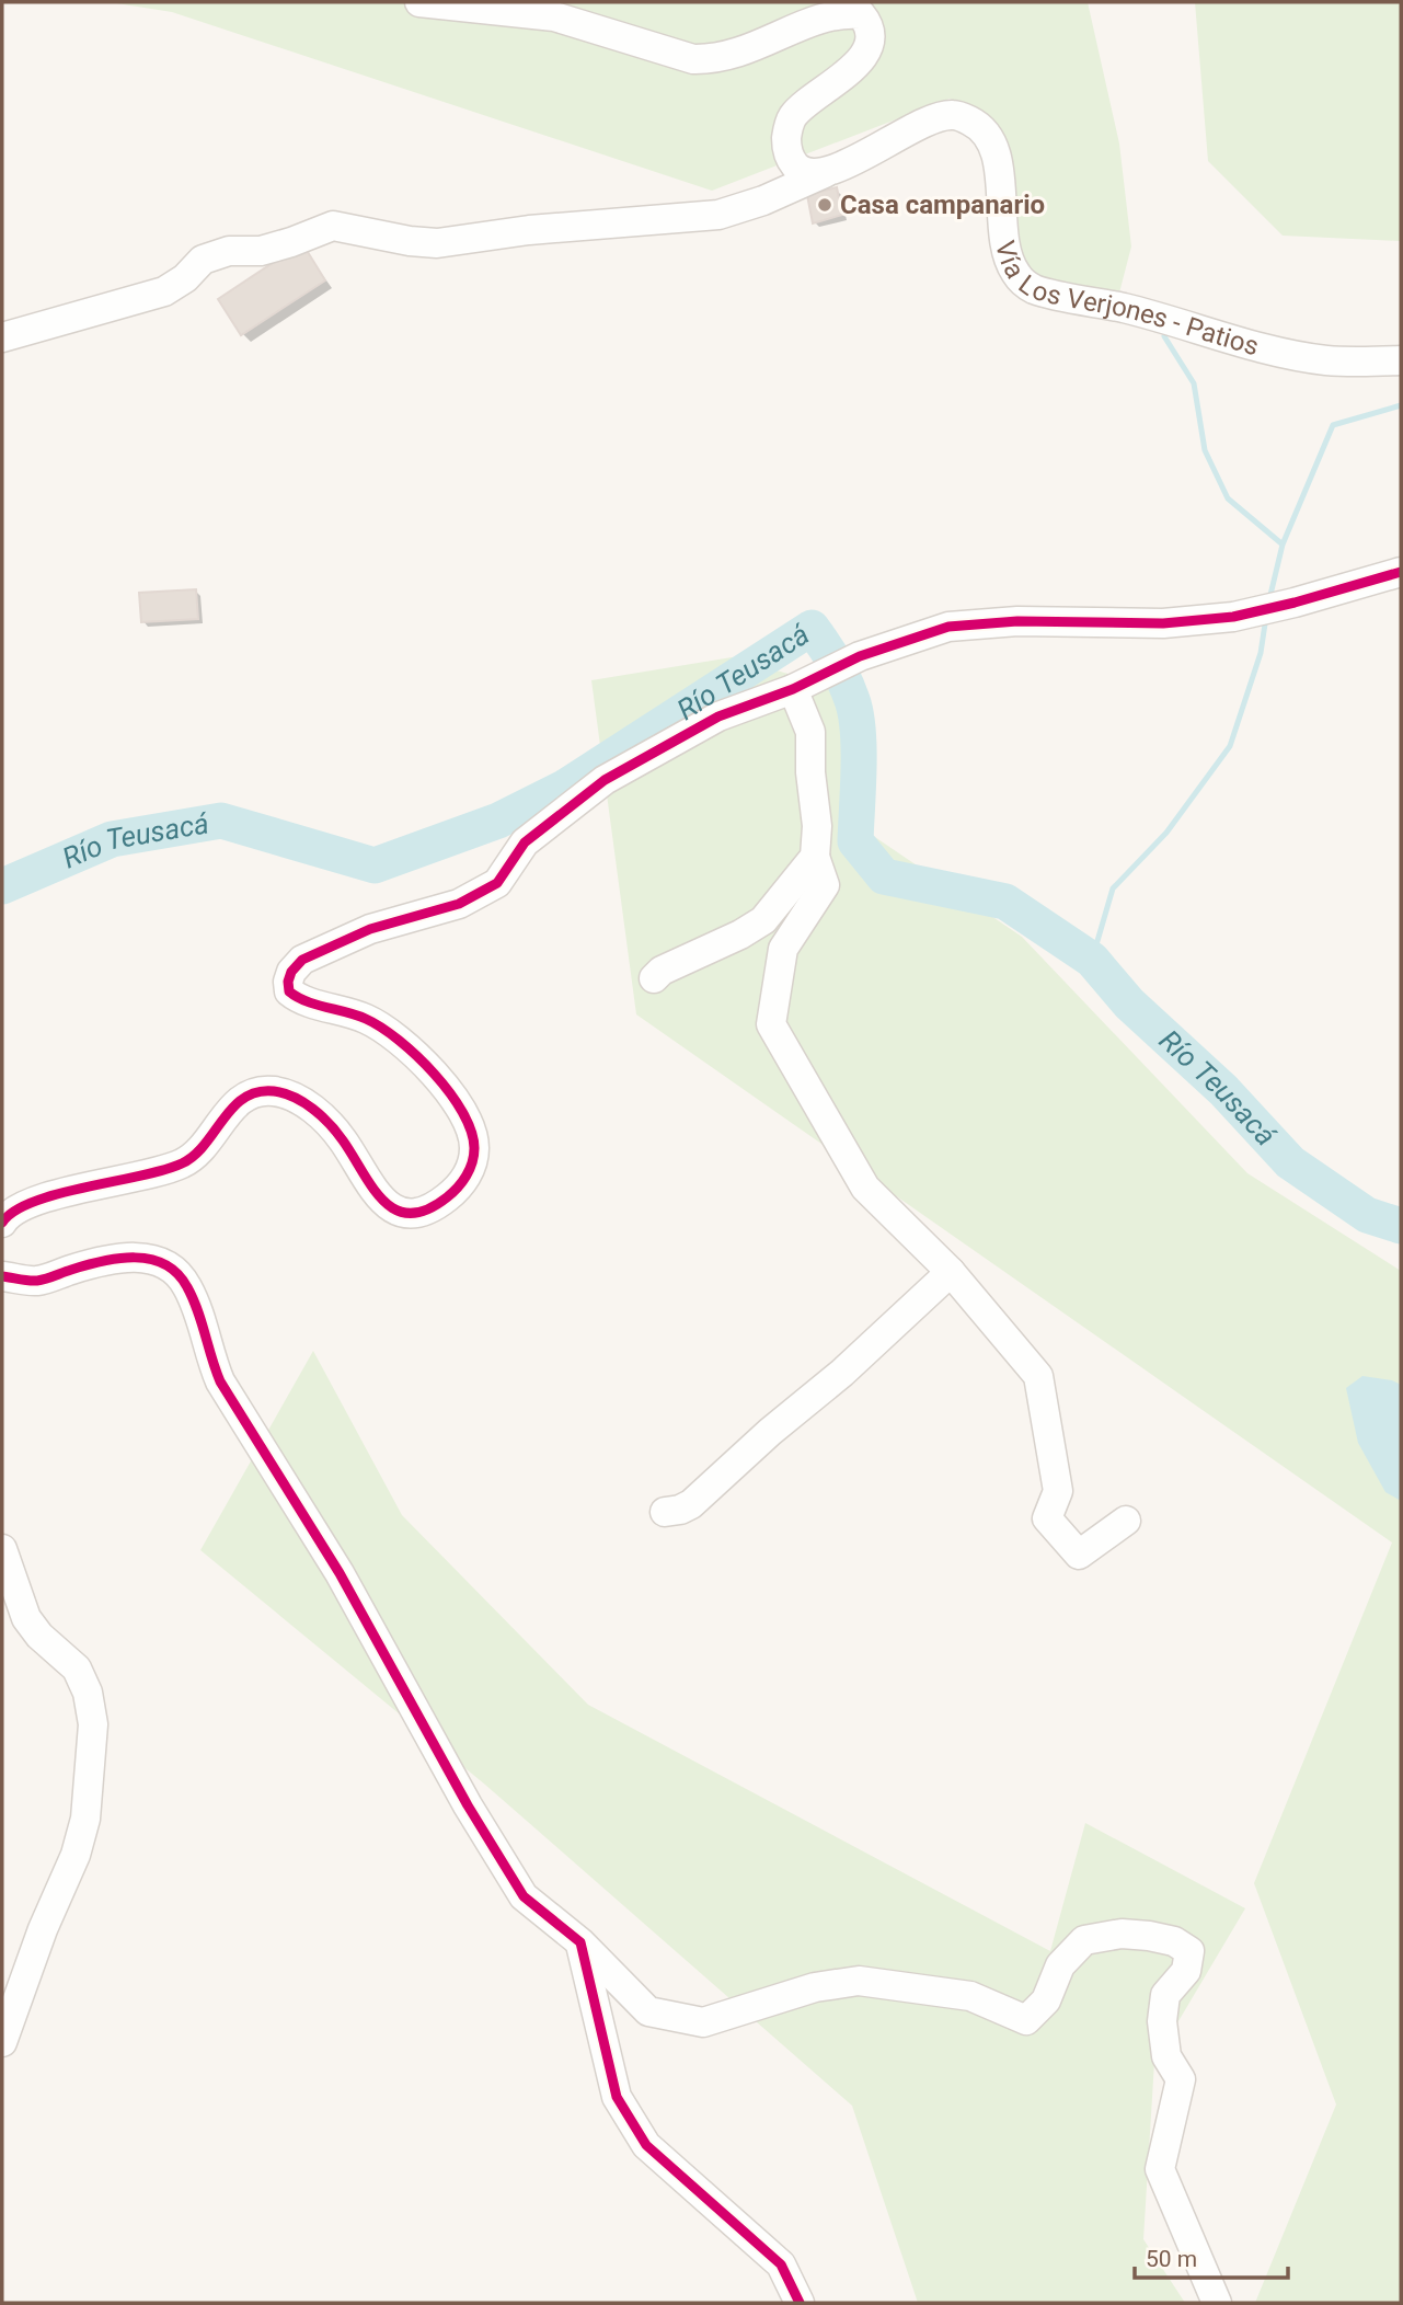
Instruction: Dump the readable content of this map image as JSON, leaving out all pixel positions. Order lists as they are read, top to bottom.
{
  "streets": {
    "street": ["Vía Los Verjones - Patios"]
  },
  "water": ["Río Teusacá"],
  "places": ["Casa campanario"],
  "scale_bar": "50 m"
}
